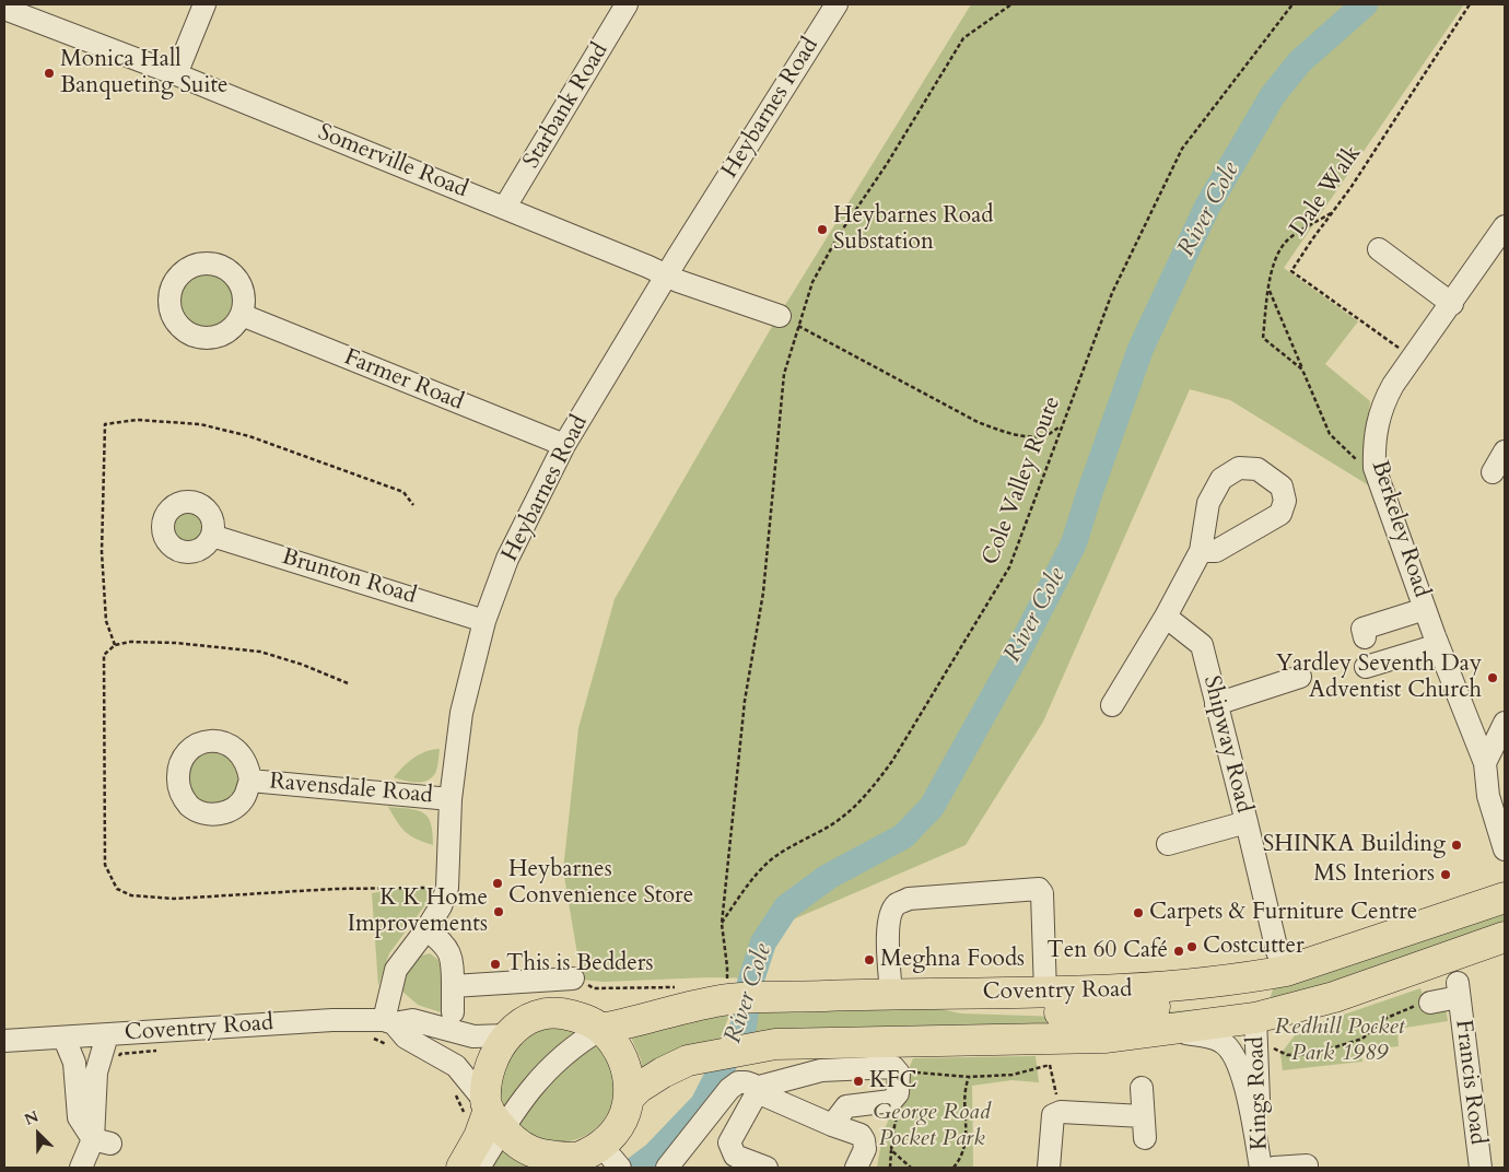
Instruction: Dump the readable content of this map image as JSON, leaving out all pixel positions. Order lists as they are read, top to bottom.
{
  "streets": {
    "highway": ["Coventry Road"],
    "street": [
      "Starbank Road",
      "Heybarnes Road",
      "Somerville Road",
      "Farmer Road",
      "Berkeley Road",
      "Brunton Road",
      "Shipway Road",
      "Ravensdale Road",
      "Francis Road",
      "Kings Road"
    ],
    "path": ["Dale Walk", "Cole Valley Route"]
  },
  "crossings": [
    ["Starbank Road", "Somerville Road"],
    ["Heybarnes Road", "Somerville Road"],
    ["Heybarnes Road", "Farmer Road"],
    ["Heybarnes Road", "Brunton Road"],
    ["Heybarnes Road", "Ravensdale Road"],
    ["Heybarnes Road", "Coventry Road"],
    ["Dale Walk", "Berkeley Road"],
    ["Shipway Road", "Coventry Road"],
    ["Coventry Road", "Kings Road"]
  ],
  "water": ["River Cole"],
  "parks": ["Redhill Pocket Park 1989", "George Road Pocket Park"],
  "places": [
    "Monica Hall Banqueting Suite",
    "Heybarnes Road Substation",
    "Yardley Seventh Day Adventist Church",
    "SHINKA Building",
    "MS Interiors",
    "Heybarnes Convenience Store",
    "K K Home Improvements",
    "Carpets & Furniture Centre",
    "Costcutter",
    "Ten 60 Café",
    "Meghna Foods",
    "This is Bedders",
    "KFC"
  ],
  "north": "top left"
}
